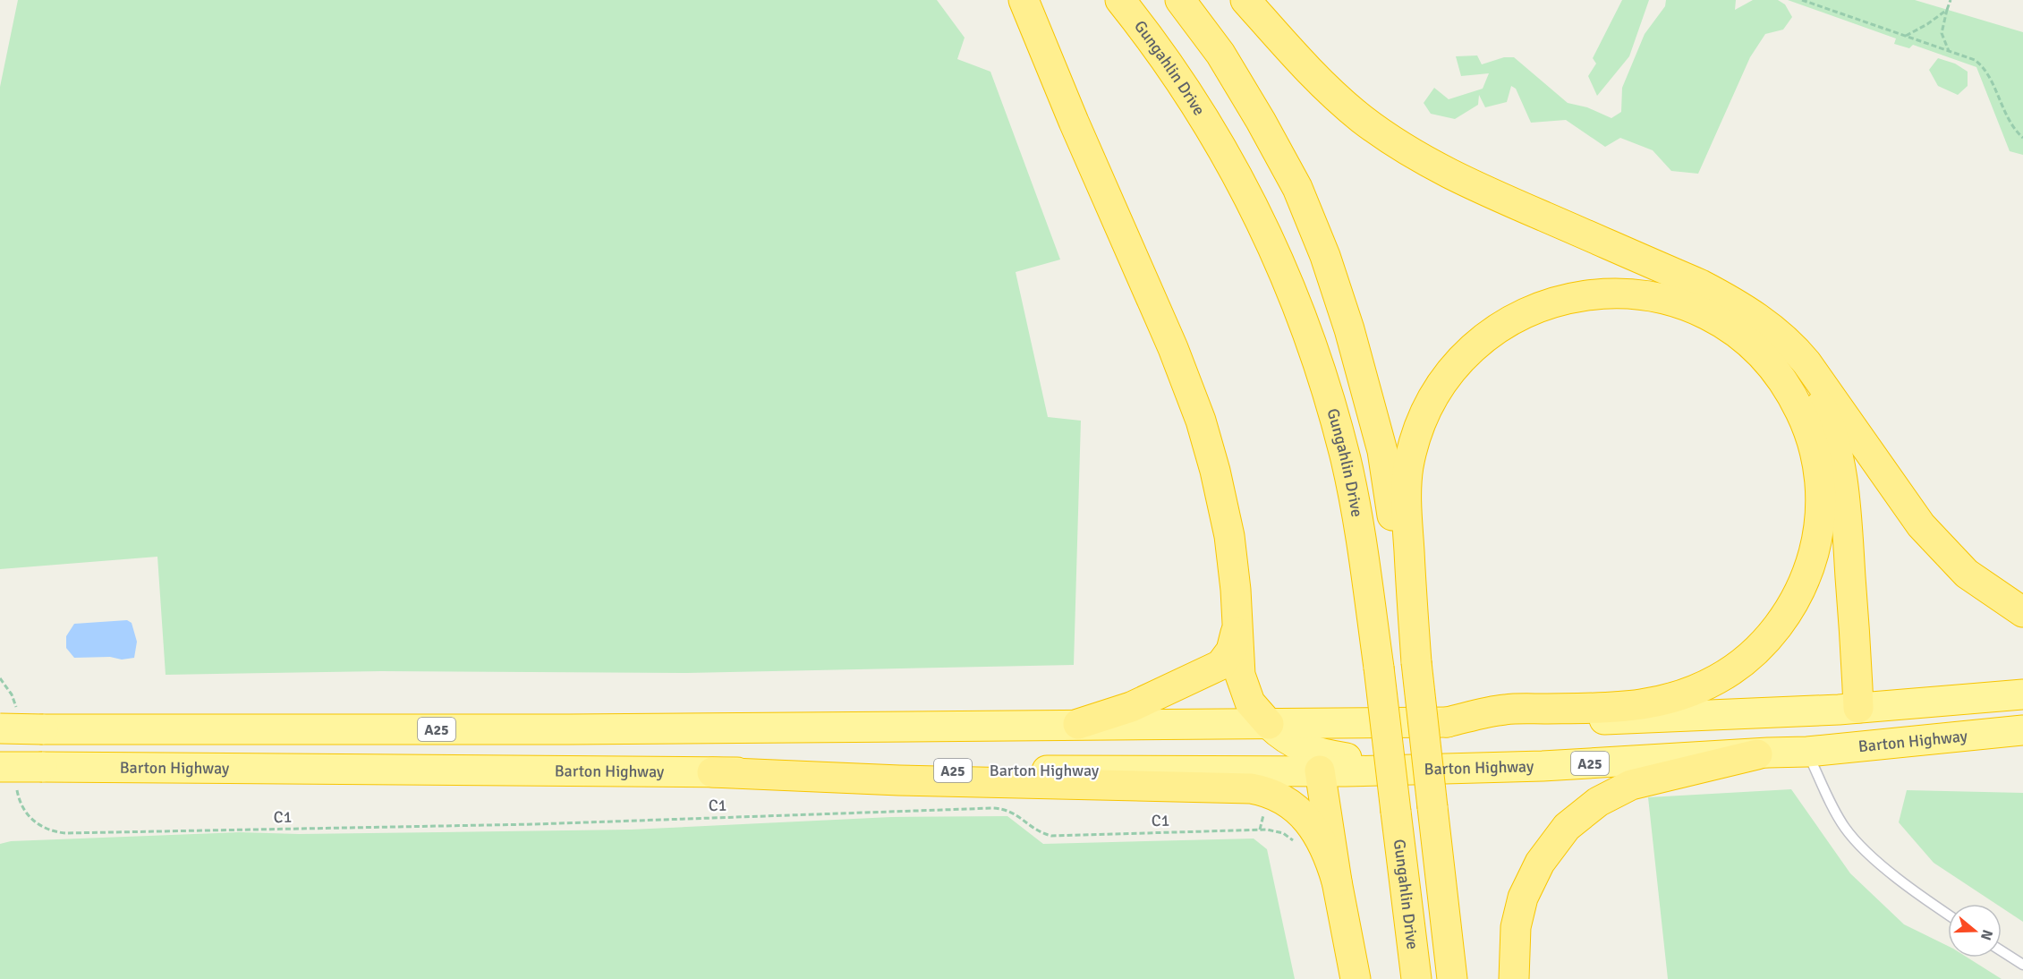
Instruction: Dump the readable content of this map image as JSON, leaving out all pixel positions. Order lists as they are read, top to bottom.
{
  "streets": {
    "highway": ["Gungahlin Drive", "A25", "Barton Highway"],
    "path": ["C1"]
  },
  "crossings": [
    ["Barton Highway", "C1"]
  ],
  "north": "right"
}
